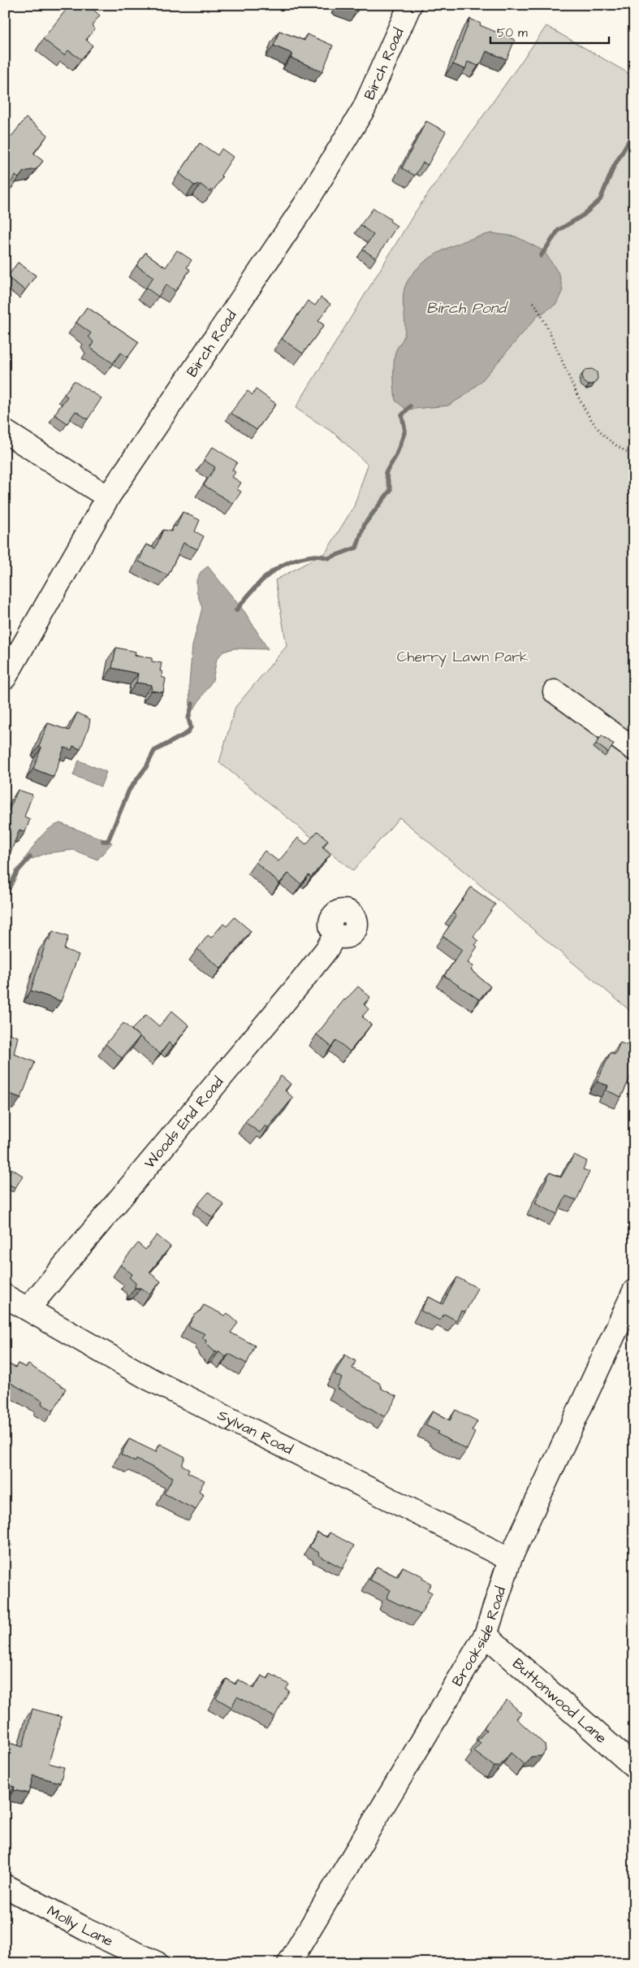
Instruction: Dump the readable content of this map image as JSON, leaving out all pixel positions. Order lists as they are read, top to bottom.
{
  "streets": {
    "street": [
      "Birch Road",
      "Woods End Road",
      "Sylvan Road",
      "Brookside Road",
      "Buttonwood Lane",
      "Molly Lane"
    ]
  },
  "crossings": [
    ["Woods End Road", "Sylvan Road"],
    ["Sylvan Road", "Brookside Road"],
    ["Brookside Road", "Buttonwood Lane"]
  ],
  "water": ["Birch Pond"],
  "parks": ["Cherry Lawn Park"],
  "scale_bar": "50 m"
}
